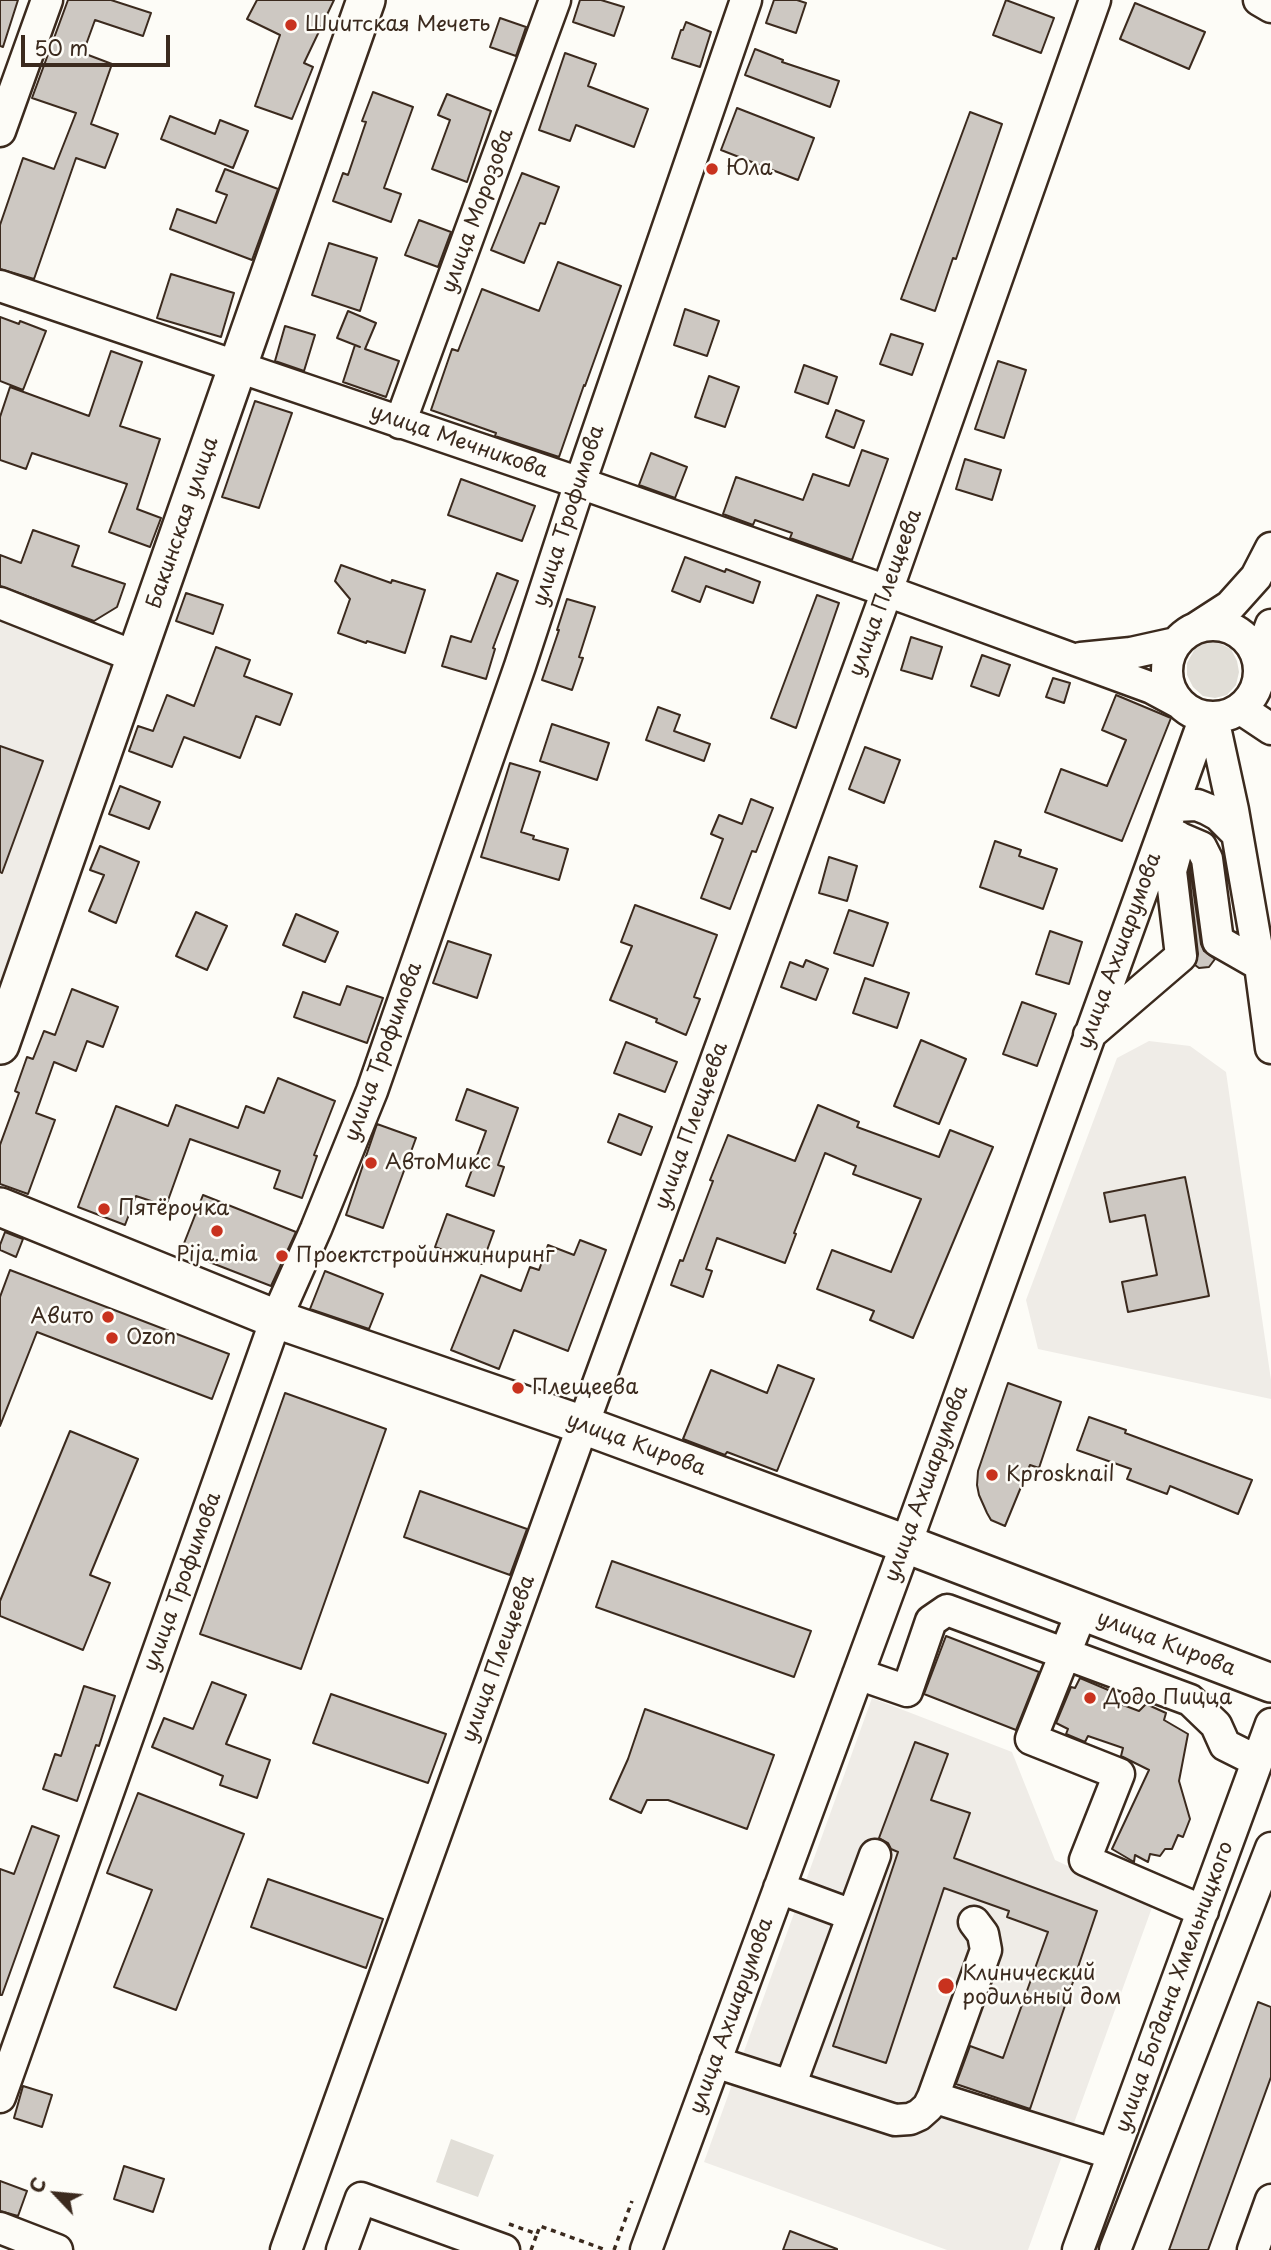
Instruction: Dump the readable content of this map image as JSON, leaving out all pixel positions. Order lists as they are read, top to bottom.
{
  "streets": {
    "main road": ["Бакинская улица", "улица Кирова"],
    "street": [
      "улица Морозова",
      "улица Мечникова",
      "улица Трофимова",
      "улица Плещеева",
      "улица Ахшарумова",
      "улица Богдана Хмельницкого"
    ]
  },
  "crossings": [
    ["улица Морозова", "улица Мечникова"],
    ["улица Мечникова", "улица Трофимова"],
    ["улица Мечникова", "Бакинская улица"],
    ["улица Мечникова", "улица Плещеева"],
    ["улица Мечникова", "улица Ахшарумова"],
    ["улица Трофимова", "улица Кирова"],
    ["улица Плещеева", "улица Кирова"],
    ["улица Ахшарумова", "улица Кирова"]
  ],
  "places": [
    "Шиитская Мечеть",
    "Юла",
    "АвтоМикс",
    "Пятёрочка",
    "Pija.mia",
    "Проектстройинжиниринг",
    "Авито",
    "Ozon",
    "Плещеева",
    "Kprosknail",
    "Додо Пицца",
    "Клинический родильный дом"
  ],
  "scale_bar": "50 m",
  "north": "top left"
}
